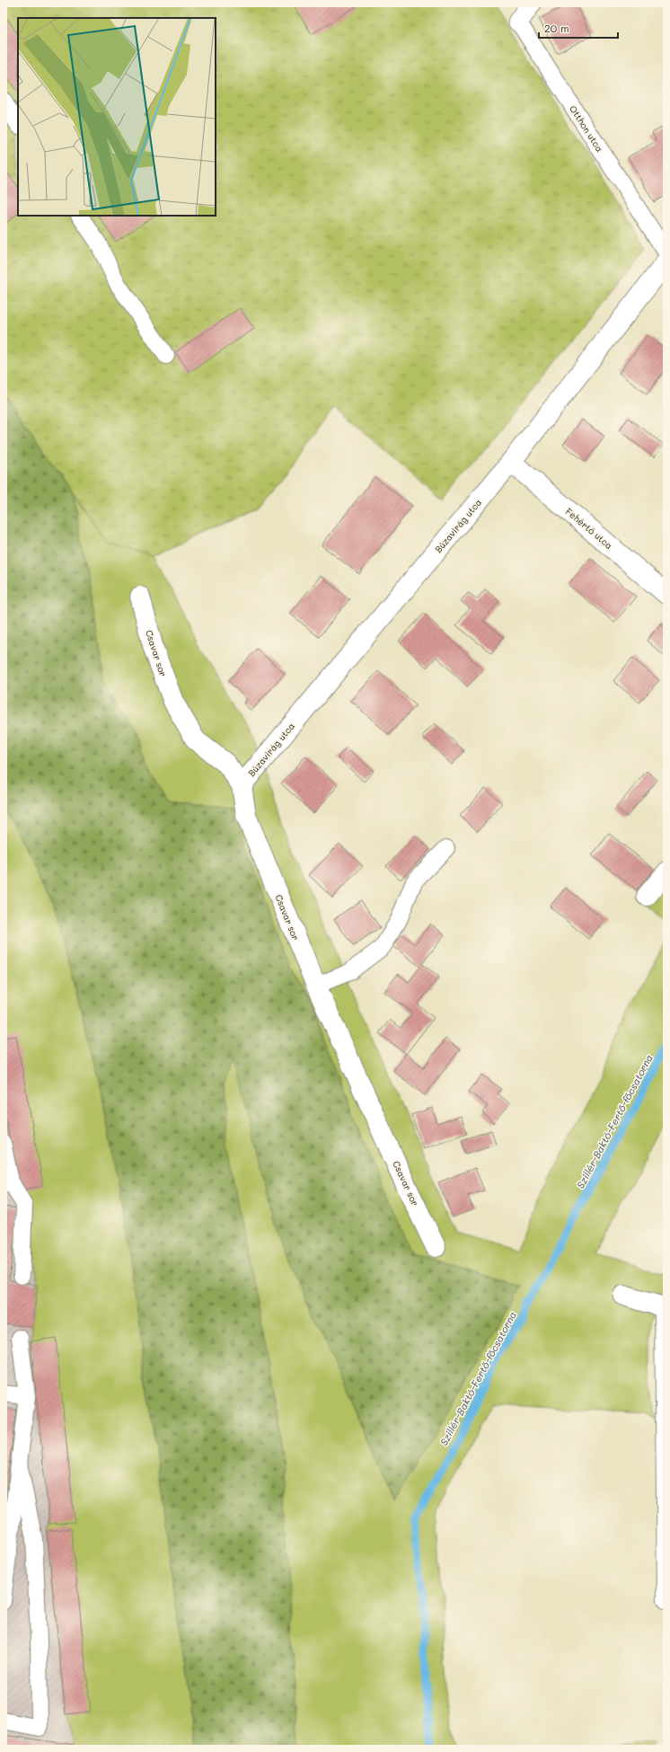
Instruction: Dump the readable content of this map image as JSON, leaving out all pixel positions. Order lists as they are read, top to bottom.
{
  "streets": {
    "street": [
      "Otthon utca",
      "Búzavirág utca",
      "Fehértó utca",
      "Csavar sor"
    ]
  },
  "crossings": [
    ["Búzavirág utca", "Fehértó utca"],
    ["Búzavirág utca", "Csavar sor"]
  ],
  "water": ["Szillér-Baktó-Fertő-főcsatorna"],
  "scale_bar": "20 m"
}
